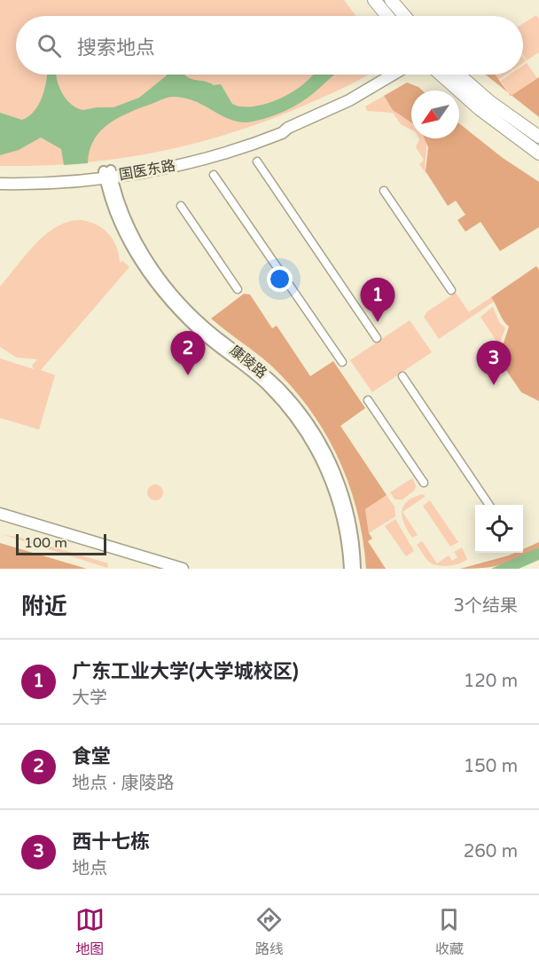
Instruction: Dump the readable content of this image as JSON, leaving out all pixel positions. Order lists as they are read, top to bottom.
{
  "streets": {
    "main road": ["国医东路"],
    "street": ["康陵路"]
  },
  "crossings": [
    ["国医东路", "康陵路"]
  ],
  "scale_bar": "100 m",
  "north": "bottom left",
  "page": {
    "search": "搜索地点",
    "pins": ["1", "2", "3"],
    "scale": "100 m",
    "heading": ["附近", "3个结果"],
    "list": [
      {
        "mark": "1",
        "name": "广东工业大学(大学城校区)",
        "note": "大学",
        "value": "120 m"
      },
      {
        "mark": "2",
        "name": "食堂",
        "note": "地点 · 康陵路",
        "value": "150 m"
      },
      {
        "mark": "3",
        "name": "西十七栋",
        "note": "地点",
        "value": "260 m"
      }
    ],
    "nav": ["地图", "路线", "收藏"]
  }
}
